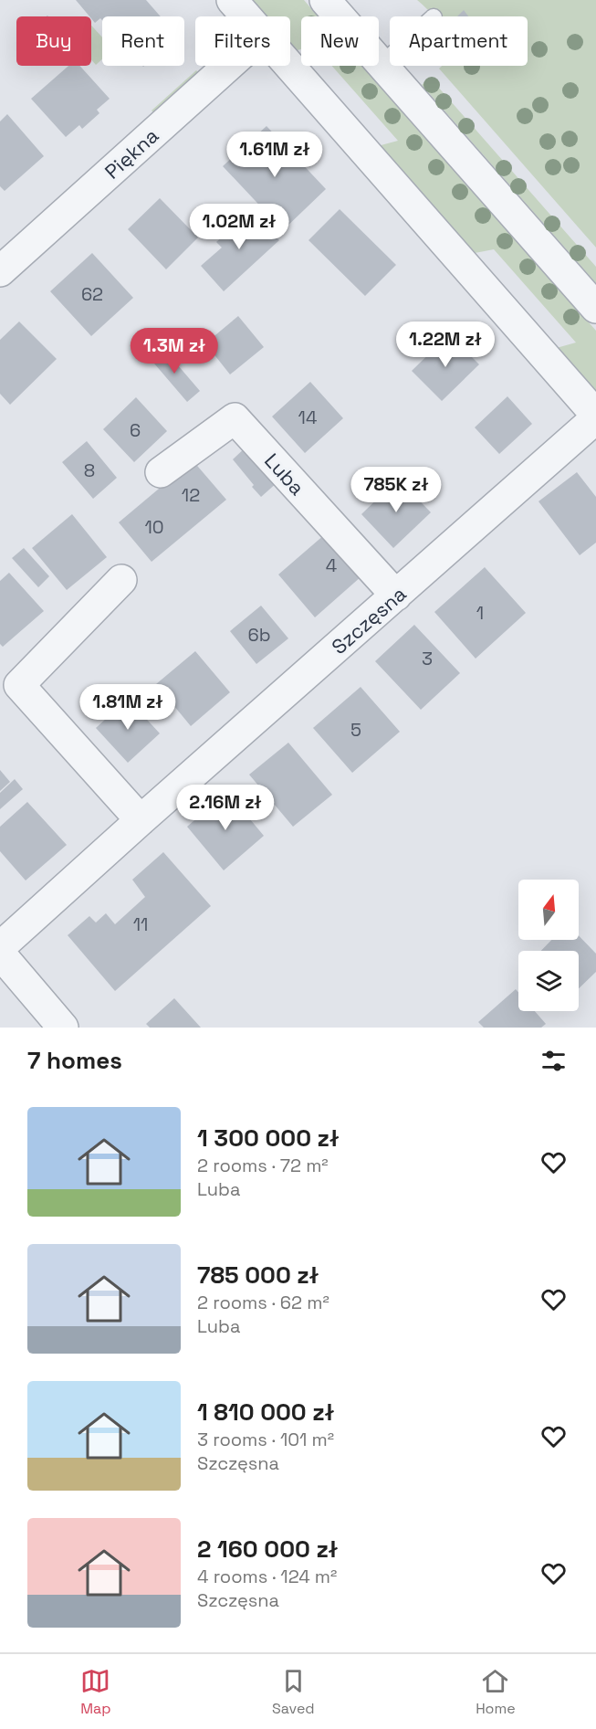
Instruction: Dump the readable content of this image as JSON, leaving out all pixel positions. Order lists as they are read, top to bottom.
{
  "streets": {
    "street": ["Piękna", "Luba", "Szczęsna"]
  },
  "crossings": [
    ["Luba", "Szczęsna"]
  ],
  "house_numbers": [
    "62",
    "14",
    "6",
    "8",
    "12",
    "10",
    "4",
    "1",
    "6b",
    "3",
    "5",
    "11"
  ],
  "north": "top",
  "page": {
    "chip": [
      "Buy",
      "Rent",
      "Filters",
      "New",
      "Apartment"
    ],
    "price": [
      "1.61M zł",
      "1.02M zł",
      "1.22M zł",
      "1.3M zł",
      "785K zł",
      "1.81M zł",
      "2.16M zł"
    ],
    "heading": "7 homes",
    "list": [
      {
        "name": "1 300 000 zł",
        "note": "2 rooms · 72 m² · Luba"
      },
      {
        "name": "785 000 zł",
        "note": "2 rooms · 62 m² · Luba"
      },
      {
        "name": "1 810 000 zł",
        "note": "3 rooms · 101 m² · Szczęsna"
      },
      {
        "name": "2 160 000 zł",
        "note": "4 rooms · 124 m² · Szczęsna"
      }
    ],
    "tabs": ["Map", "Saved", "Home"]
  }
}
